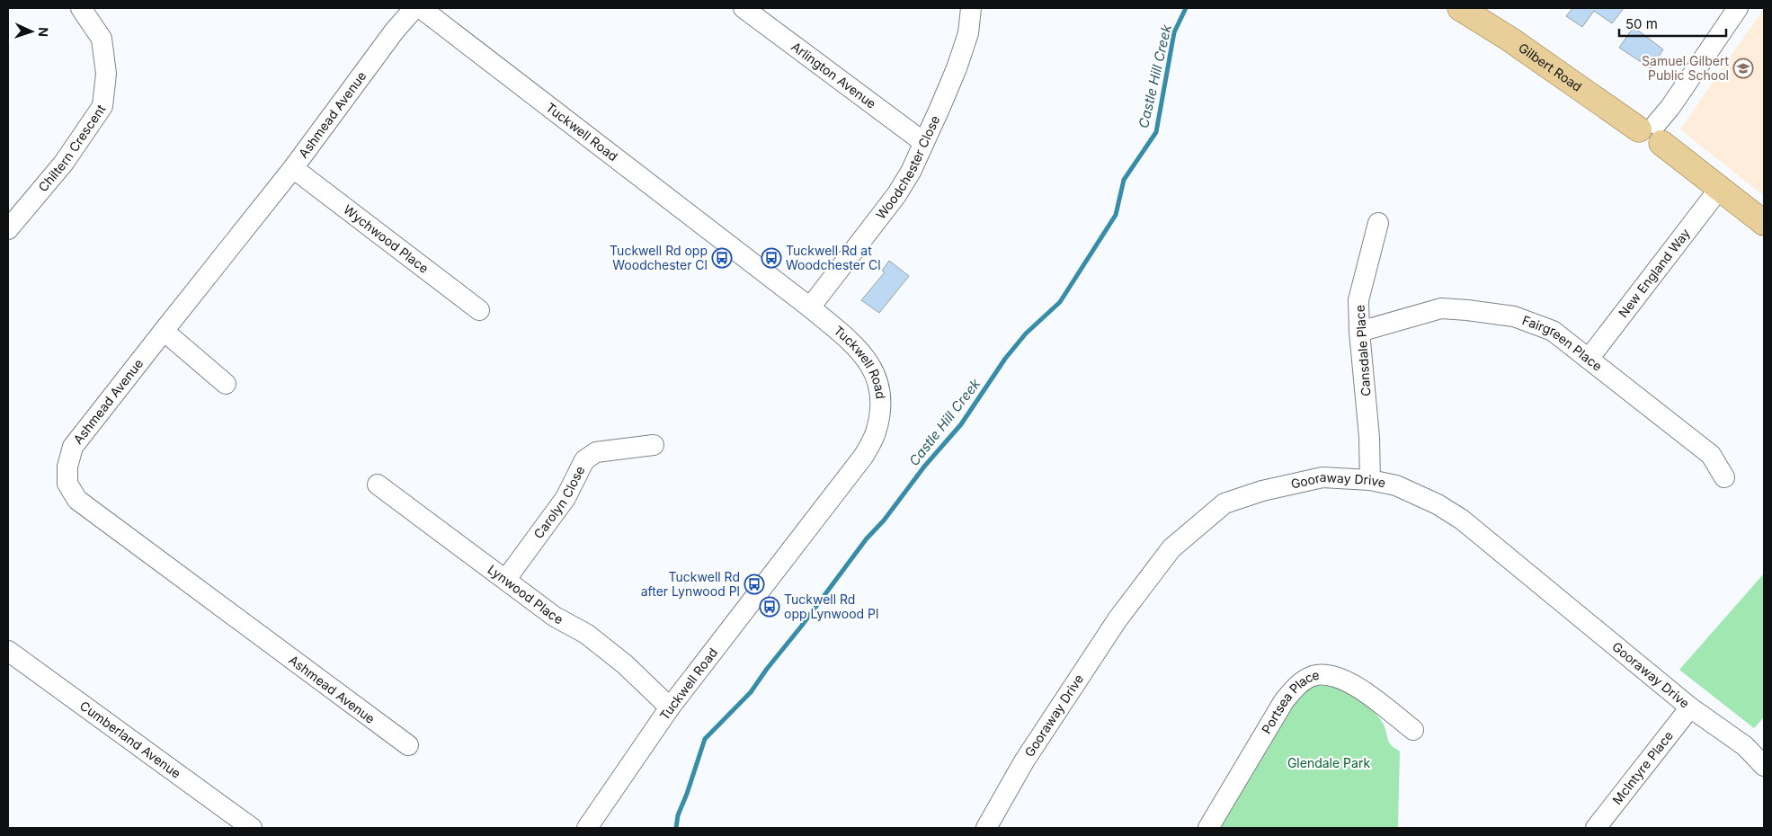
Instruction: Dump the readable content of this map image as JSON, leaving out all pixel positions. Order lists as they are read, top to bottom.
{
  "streets": {
    "main road": ["Gilbert Road"],
    "street": [
      "Arlington Avenue",
      "Ashmead Avenue",
      "Tuckwell Road",
      "Chiltern Crescent",
      "Woodchester Close",
      "Wychwood Place",
      "New England Way",
      "Fairgreen Place",
      "Cansdale Place",
      "Gooraway Drive",
      "Carolyn Close",
      "Lynwood Place",
      "Portsea Place",
      "Cumberland Avenue",
      "McIntyre Place"
    ]
  },
  "crossings": [
    ["Gilbert Road", "New England Way"],
    ["Arlington Avenue", "Woodchester Close"],
    ["Ashmead Avenue", "Wychwood Place"],
    ["Tuckwell Road", "Woodchester Close"],
    ["Tuckwell Road", "Lynwood Place"],
    ["New England Way", "Fairgreen Place"],
    ["Fairgreen Place", "Cansdale Place"],
    ["Cansdale Place", "Gooraway Drive"],
    ["Gooraway Drive", "McIntyre Place"],
    ["Carolyn Close", "Lynwood Place"]
  ],
  "water": ["Castle Hill Creek"],
  "parks": ["Glendale Park"],
  "places": {
    "school or university": ["Samuel Gilbert Public School"],
    "bus stop": [
      "Tuckwell Rd opp Woodchester Cl",
      "Tuckwell Rd at Woodchester Cl",
      "Tuckwell Rd after Lynwood Pl",
      "Tuckwell Rd opp Lynwood Pl"
    ]
  },
  "scale_bar": "50 m",
  "north": "right"
}
